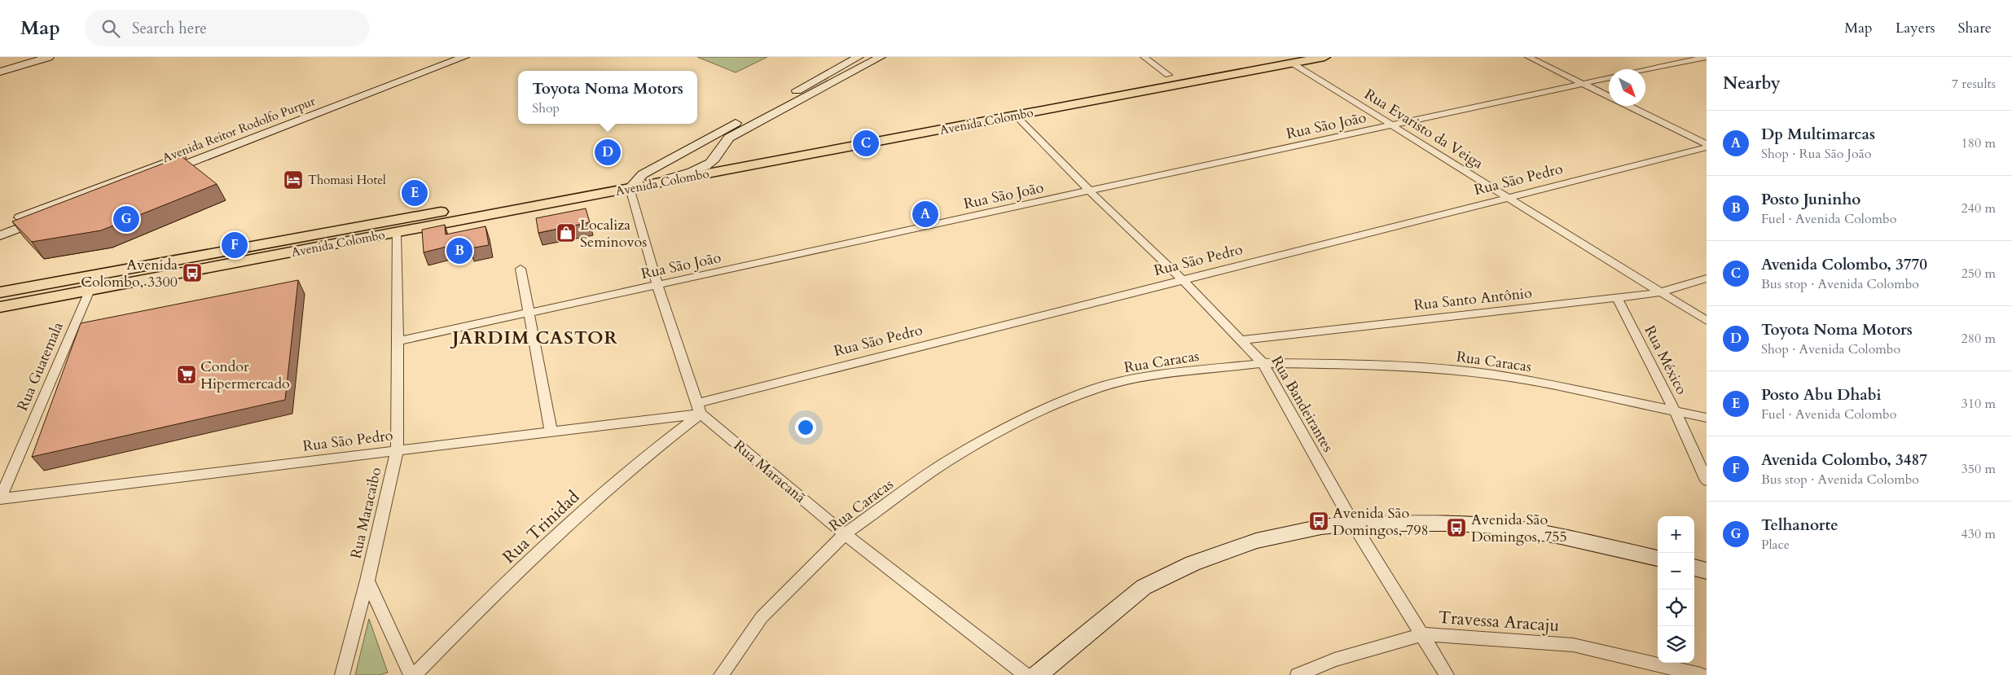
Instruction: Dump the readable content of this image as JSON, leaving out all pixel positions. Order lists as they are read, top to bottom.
{
  "streets": {
    "main road": ["Avenida Colombo", "Avenida Reitor Rodolfo Purpur"],
    "street": [
      "Rua São João",
      "Rua Evaristo da Veiga",
      "Rua São Pedro",
      "Rua Santo Antônio",
      "Rua México",
      "Rua Caracas",
      "Rua Guatemala",
      "Rua Bandeirantes",
      "Rua Maracanã",
      "Rua Maracaibo",
      "Rua Trinidad",
      "Travessa Aracaju"
    ]
  },
  "crossings": [
    ["Avenida Colombo", "Rua Evaristo da Veiga"],
    ["Avenida Colombo", "Rua Guatemala"],
    ["Avenida Colombo", "Rua Bandeirantes"],
    ["Avenida Colombo", "Rua Maracaibo"],
    ["Rua São João", "Rua Evaristo da Veiga"],
    ["Rua São João", "Rua Bandeirantes"],
    ["Rua São João", "Rua Maracaibo"],
    ["Rua Evaristo da Veiga", "Rua São Pedro"],
    ["Rua Evaristo da Veiga", "Rua Santo Antônio"],
    ["Rua São Pedro", "Rua Guatemala"],
    ["Rua São Pedro", "Rua Bandeirantes"],
    ["Rua São Pedro", "Rua Maracanã"],
    ["Rua São Pedro", "Rua Maracaibo"],
    ["Rua São Pedro", "Rua Trinidad"],
    ["Rua Santo Antônio", "Rua México"],
    ["Rua Santo Antônio", "Rua Bandeirantes"],
    ["Rua México", "Rua Caracas"],
    ["Rua Caracas", "Rua Bandeirantes"],
    ["Rua Caracas", "Rua Maracanã"],
    ["Rua Bandeirantes", "Travessa Aracaju"],
    ["Rua Maracanã", "Rua Trinidad"]
  ],
  "districts": ["JARDIM CASTOR"],
  "places": {
    "hotel": ["Thomasi Hotel"],
    "shop": ["Localiza Seminovos"],
    "bus stop": ["Avenida Colombo, 3300", "Avenida São Domingos, 798", "Avenida São Domingos, 755"],
    "supermarket": ["Condor Hipermercado"]
  },
  "north": "bottom right",
  "page": {
    "header": "Map",
    "search": "Search here",
    "nav": ["Map", "Layers", "Share"],
    "heading": ["Nearby", "7 results"],
    "popup": ["Toyota Noma Motors", "Shop"],
    "list": [
      {
        "mark": "A",
        "name": "Dp Multimarcas",
        "note": "Shop · Rua São João",
        "value": "180 m"
      },
      {
        "mark": "B",
        "name": "Posto Juninho",
        "note": "Fuel · Avenida Colombo",
        "value": "240 m"
      },
      {
        "mark": "C",
        "name": "Avenida Colombo, 3770",
        "note": "Bus stop · Avenida Colombo",
        "value": "250 m"
      },
      {
        "mark": "D",
        "name": "Toyota Noma Motors",
        "note": "Shop · Avenida Colombo",
        "value": "280 m"
      },
      {
        "mark": "E",
        "name": "Posto Abu Dhabi",
        "note": "Fuel · Avenida Colombo",
        "value": "310 m"
      },
      {
        "mark": "F",
        "name": "Avenida Colombo, 3487",
        "note": "Bus stop · Avenida Colombo",
        "value": "350 m"
      },
      {
        "mark": "G",
        "name": "Telhanorte",
        "note": "Place",
        "value": "430 m"
      }
    ],
    "pins": [
      "C",
      "D",
      "E",
      "A",
      "G",
      "F",
      "B"
    ],
    "map_buttons": ["+", "−"]
  }
}
